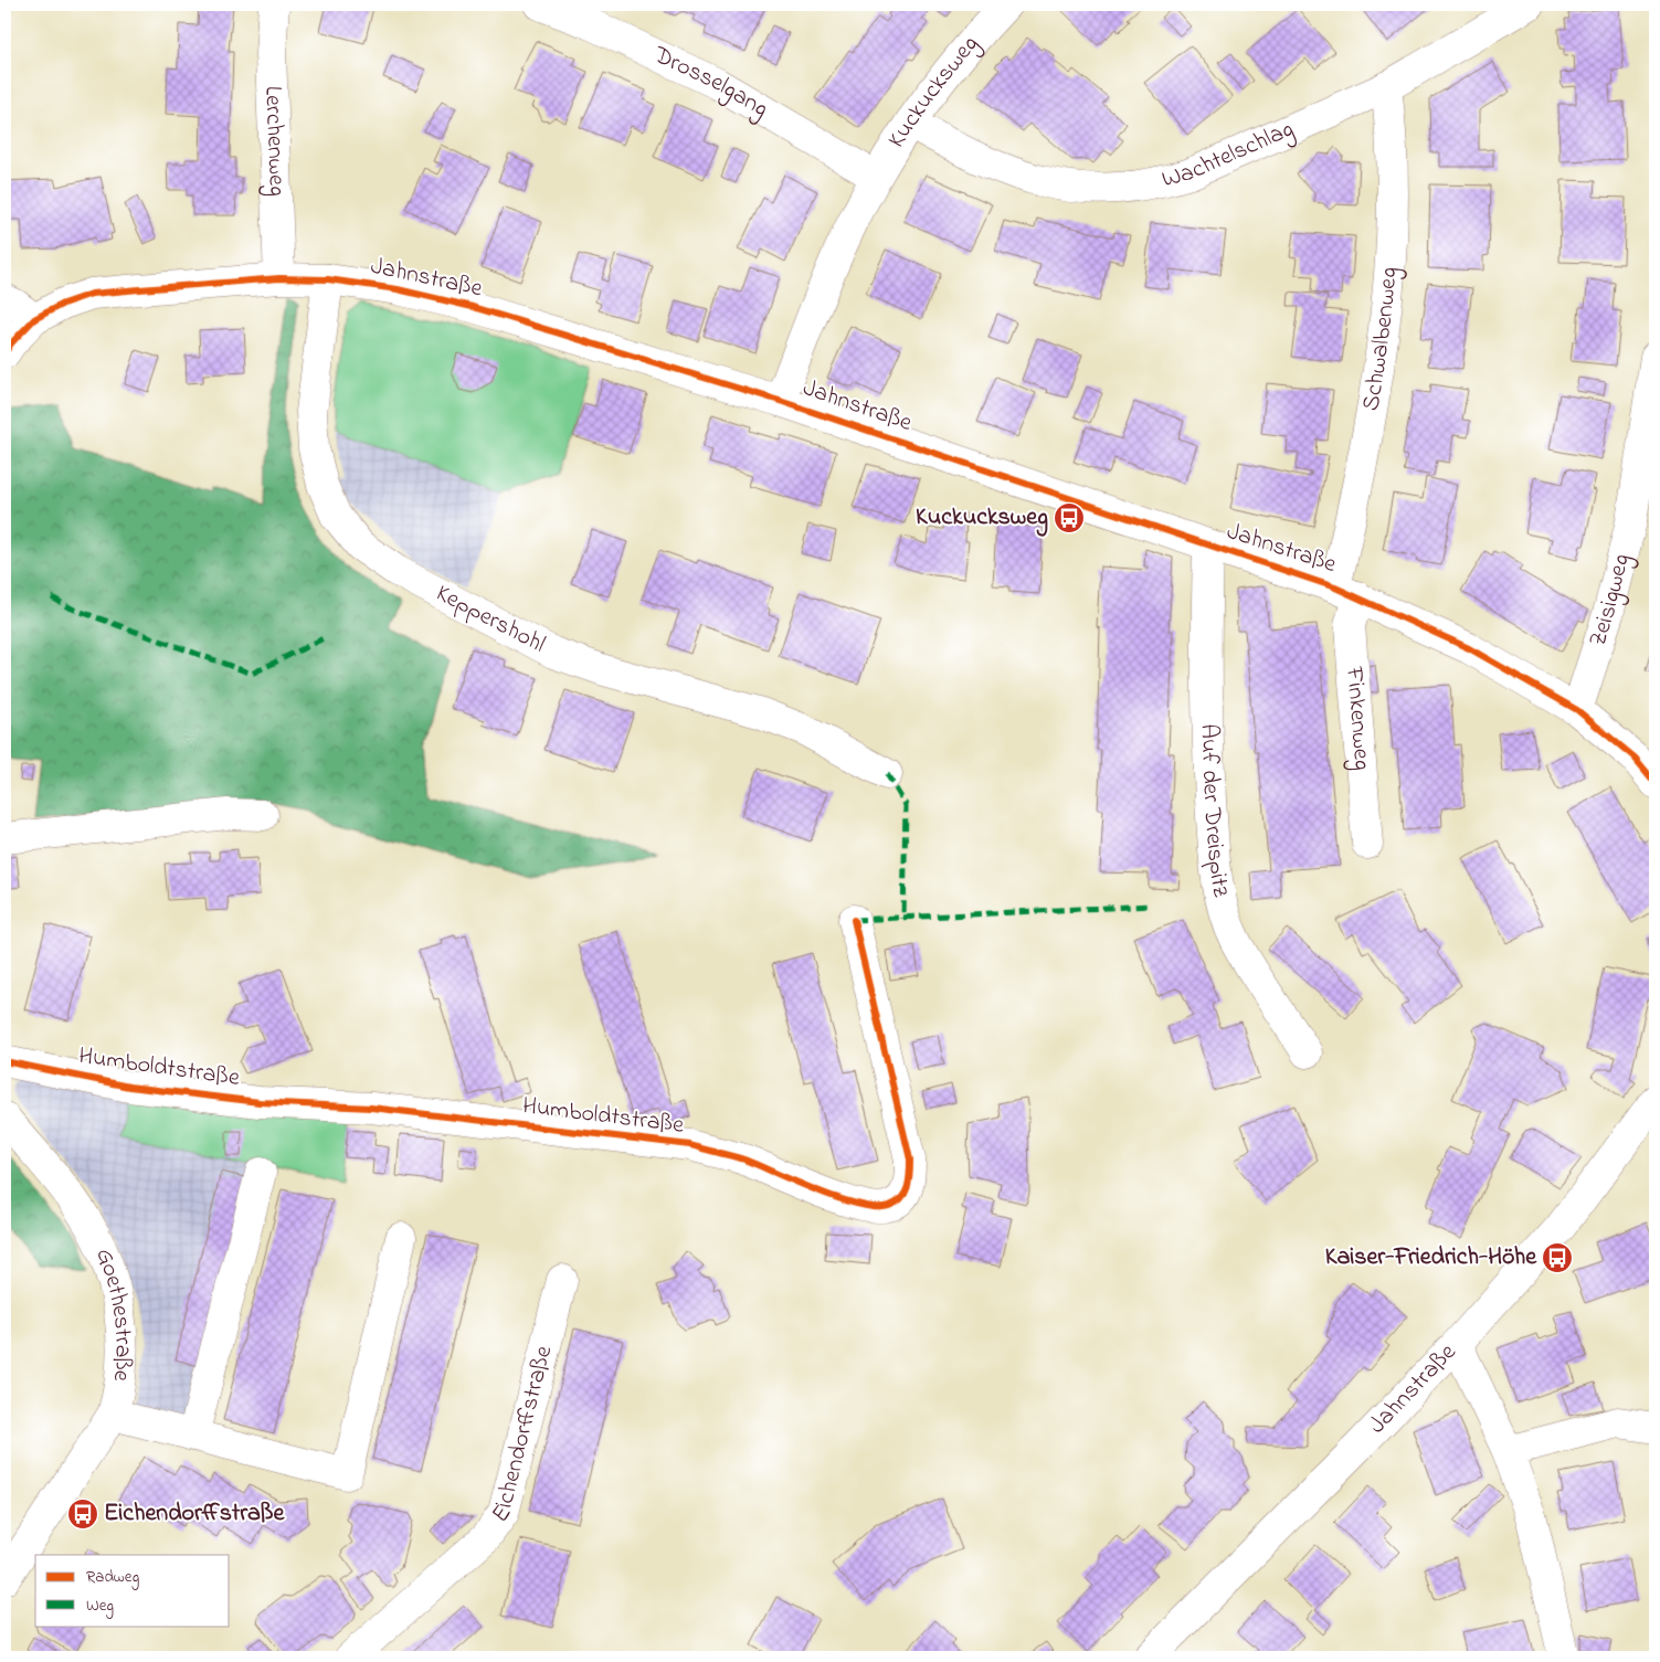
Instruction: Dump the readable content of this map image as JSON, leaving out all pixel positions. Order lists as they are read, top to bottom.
{
  "streets": {
    "street": [
      "Drosselgang",
      "Kuckucksweg",
      "Lerchenweg",
      "Wachtelschlag",
      "Jahnstraße",
      "Schwalbenweg",
      "Zeisigweg",
      "Keppershohl",
      "Finkenweg",
      "Auf der Dreispitz",
      "Humboldtstraße",
      "Goethestraße",
      "Eichendorffstraße"
    ]
  },
  "crossings": [
    ["Drosselgang", "Kuckucksweg"],
    ["Kuckucksweg", "Wachtelschlag"],
    ["Kuckucksweg", "Jahnstraße"],
    ["Lerchenweg", "Jahnstraße"],
    ["Wachtelschlag", "Schwalbenweg"],
    ["Jahnstraße", "Schwalbenweg"],
    ["Jahnstraße", "Zeisigweg"],
    ["Jahnstraße", "Keppershohl"],
    ["Jahnstraße", "Finkenweg"],
    ["Jahnstraße", "Auf der Dreispitz"],
    ["Schwalbenweg", "Finkenweg"]
  ],
  "places": {
    "bus stop": ["Kuckucksweg", "Kaiser-Friedrich-Höhe", "Eichendorffstraße"]
  },
  "legend": ["Radweg", "Weg"]
}
